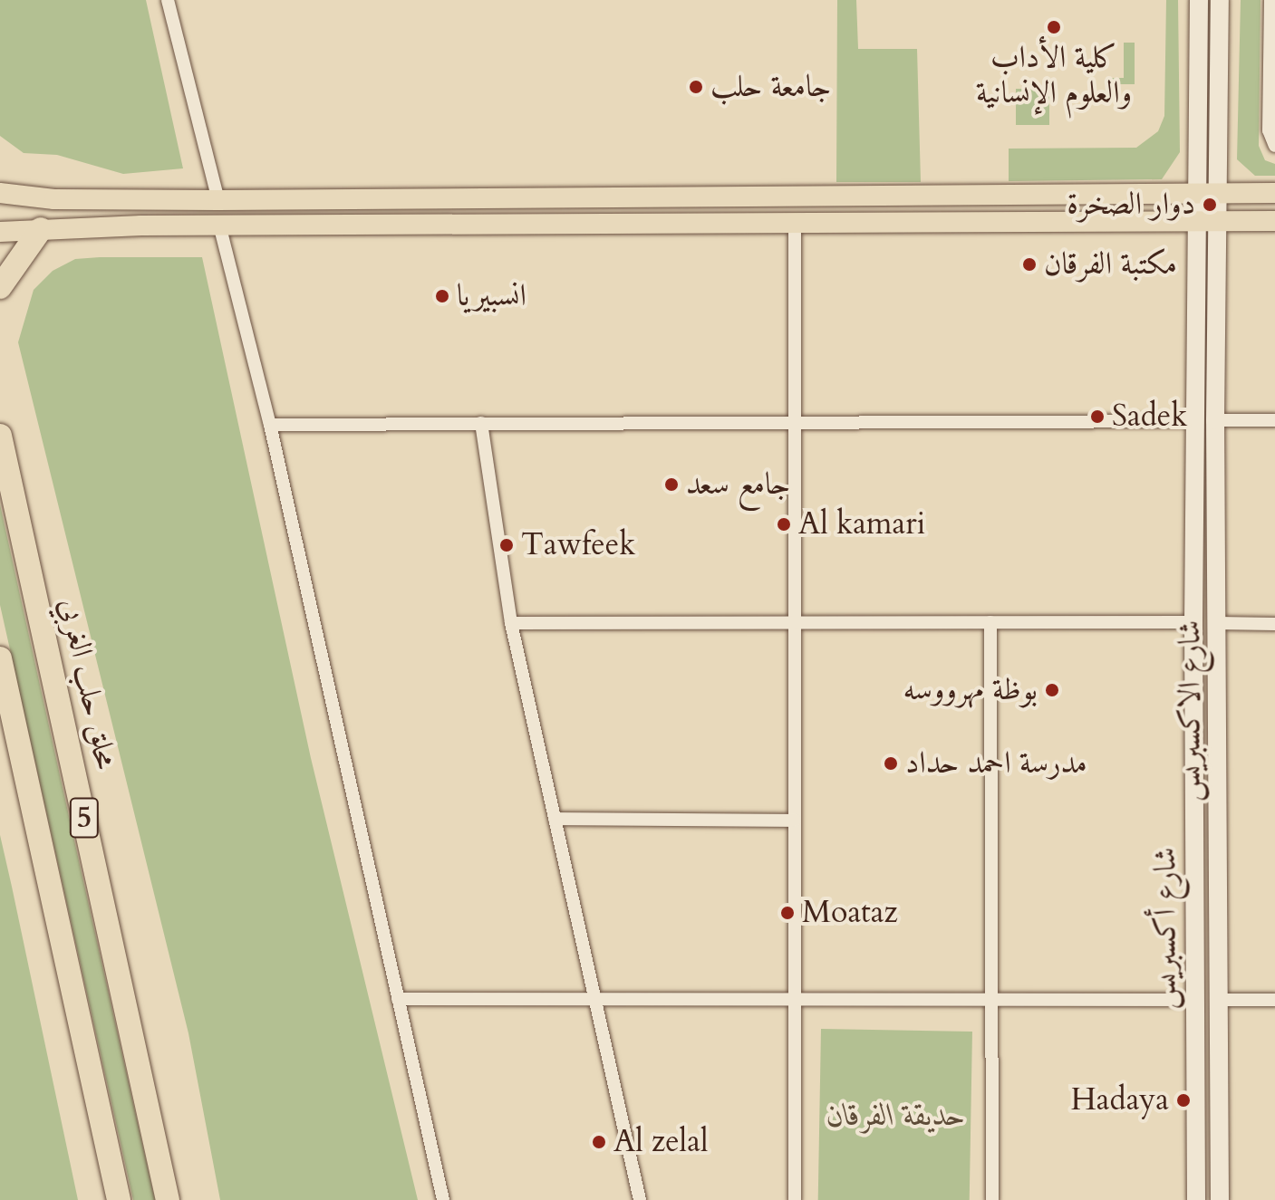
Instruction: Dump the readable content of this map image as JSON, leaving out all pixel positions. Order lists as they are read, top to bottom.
{
  "streets": {
    "highway": ["محلق حلب الغربي", "5"],
    "street": ["شارع الاكسبريس", "شارع أكسبريس"]
  },
  "parks": ["حديقة الفرقان"],
  "places": [
    "كلية الأداب والعلوم الإنسانية",
    "جامعة حلب",
    "دوار الصخرة",
    "مكتبة الفرقان",
    "انسبيريا",
    "Sadek",
    "جامع سعد",
    "Al kamari",
    "Tawfeek",
    "بوظة مهرووسه",
    "مدرسة احمد حداد",
    "Moataz",
    "Hadaya",
    "Al zelal"
  ]
}
